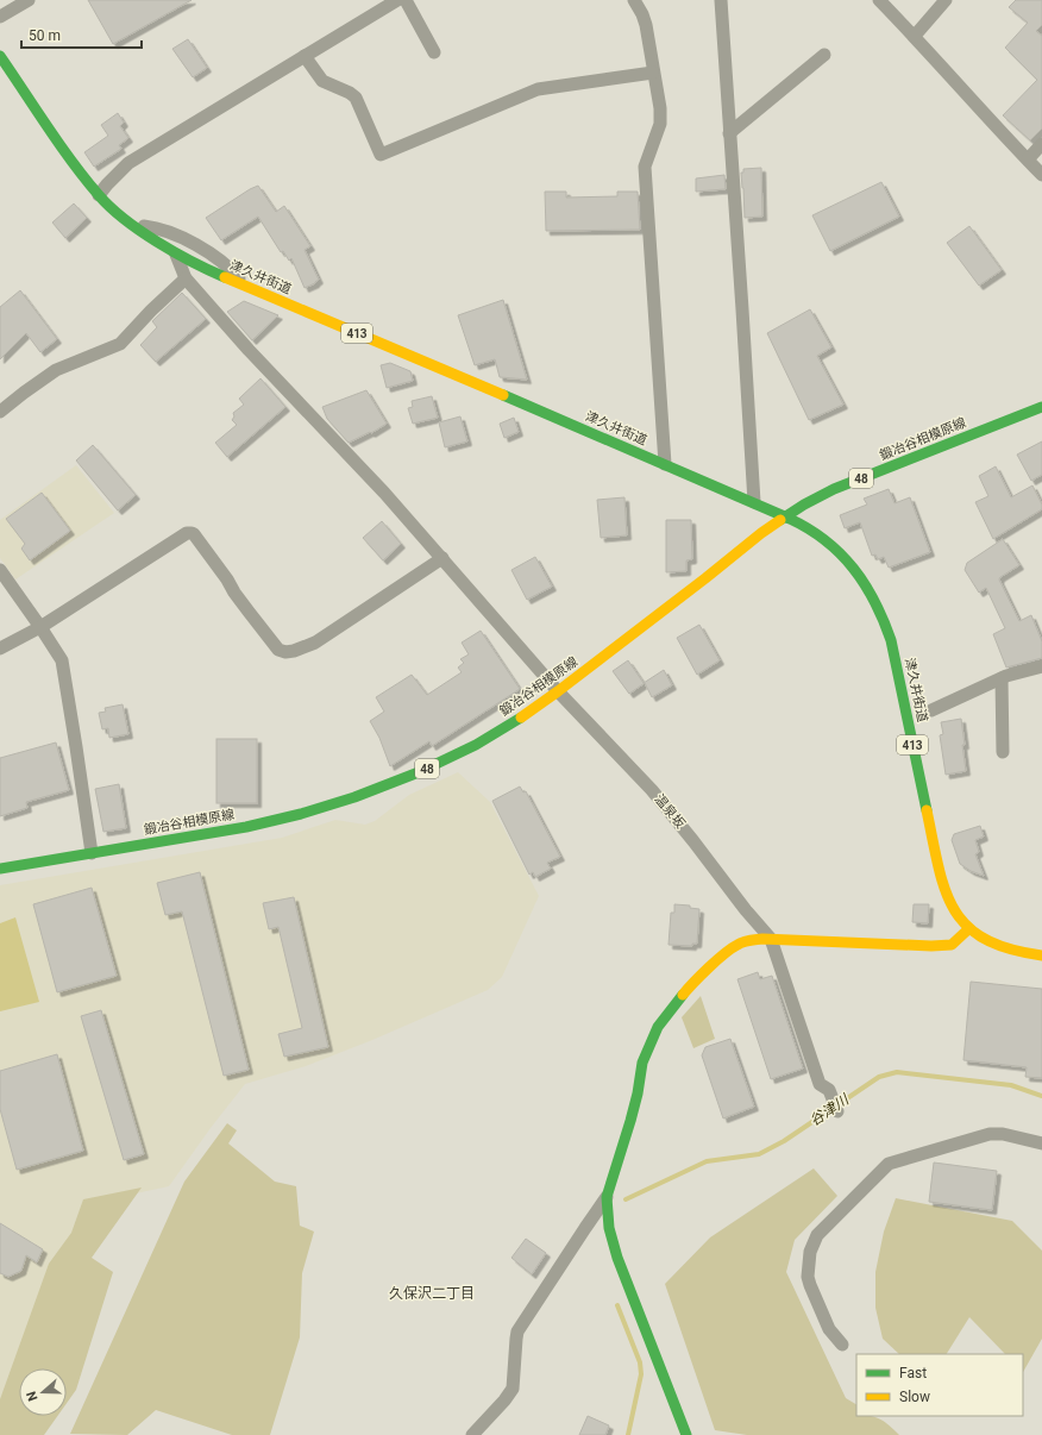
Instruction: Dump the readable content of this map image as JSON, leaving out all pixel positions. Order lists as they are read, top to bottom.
{
  "streets": {
    "main road": [
      "津久井街道",
      "413",
      "鍛冶谷相模原線",
      "48"
    ],
    "street": ["温泉坂"]
  },
  "crossings": [
    ["津久井街道", "鍛冶谷相模原線"],
    ["津久井街道", "温泉坂"],
    ["鍛冶谷相模原線", "温泉坂"]
  ],
  "districts": ["久保沢二丁目"],
  "water": ["谷津川"],
  "legend": ["Fast", "Slow"],
  "scale_bar": "50 m",
  "north": "left"
}
